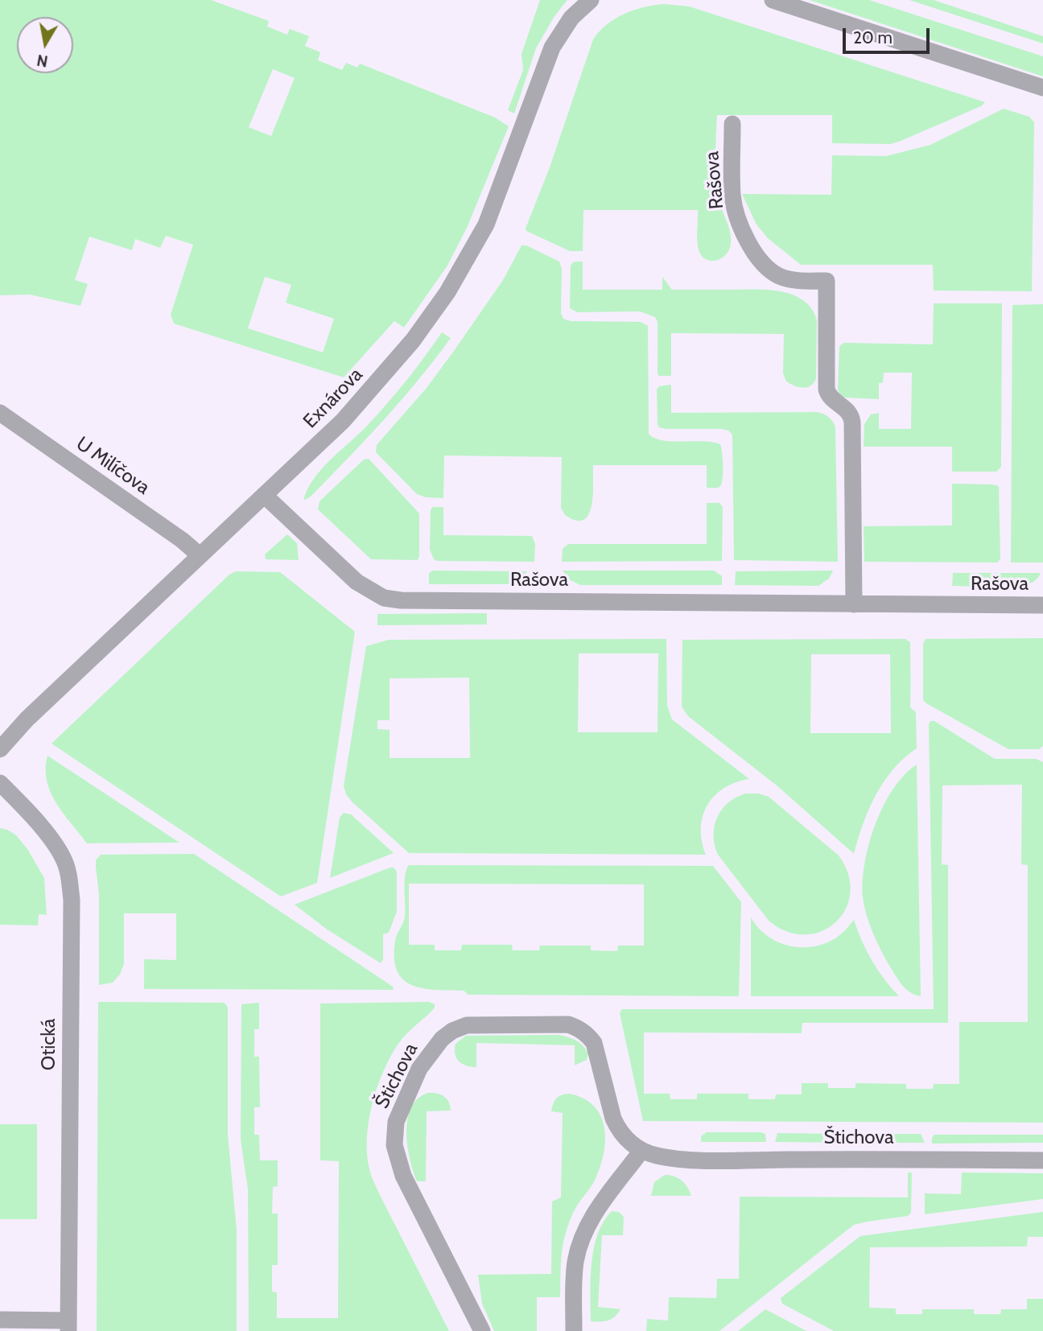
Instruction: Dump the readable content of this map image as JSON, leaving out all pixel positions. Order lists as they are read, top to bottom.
{
  "streets": {
    "street": [
      "Rašova",
      "Exnárova",
      "U Milíčova",
      "Otická",
      "Štichova"
    ]
  },
  "crossings": [
    ["Rašova", "Exnárova"],
    ["Exnárova", "U Milíčova"]
  ],
  "scale_bar": "20 m",
  "north": "bottom"
}
